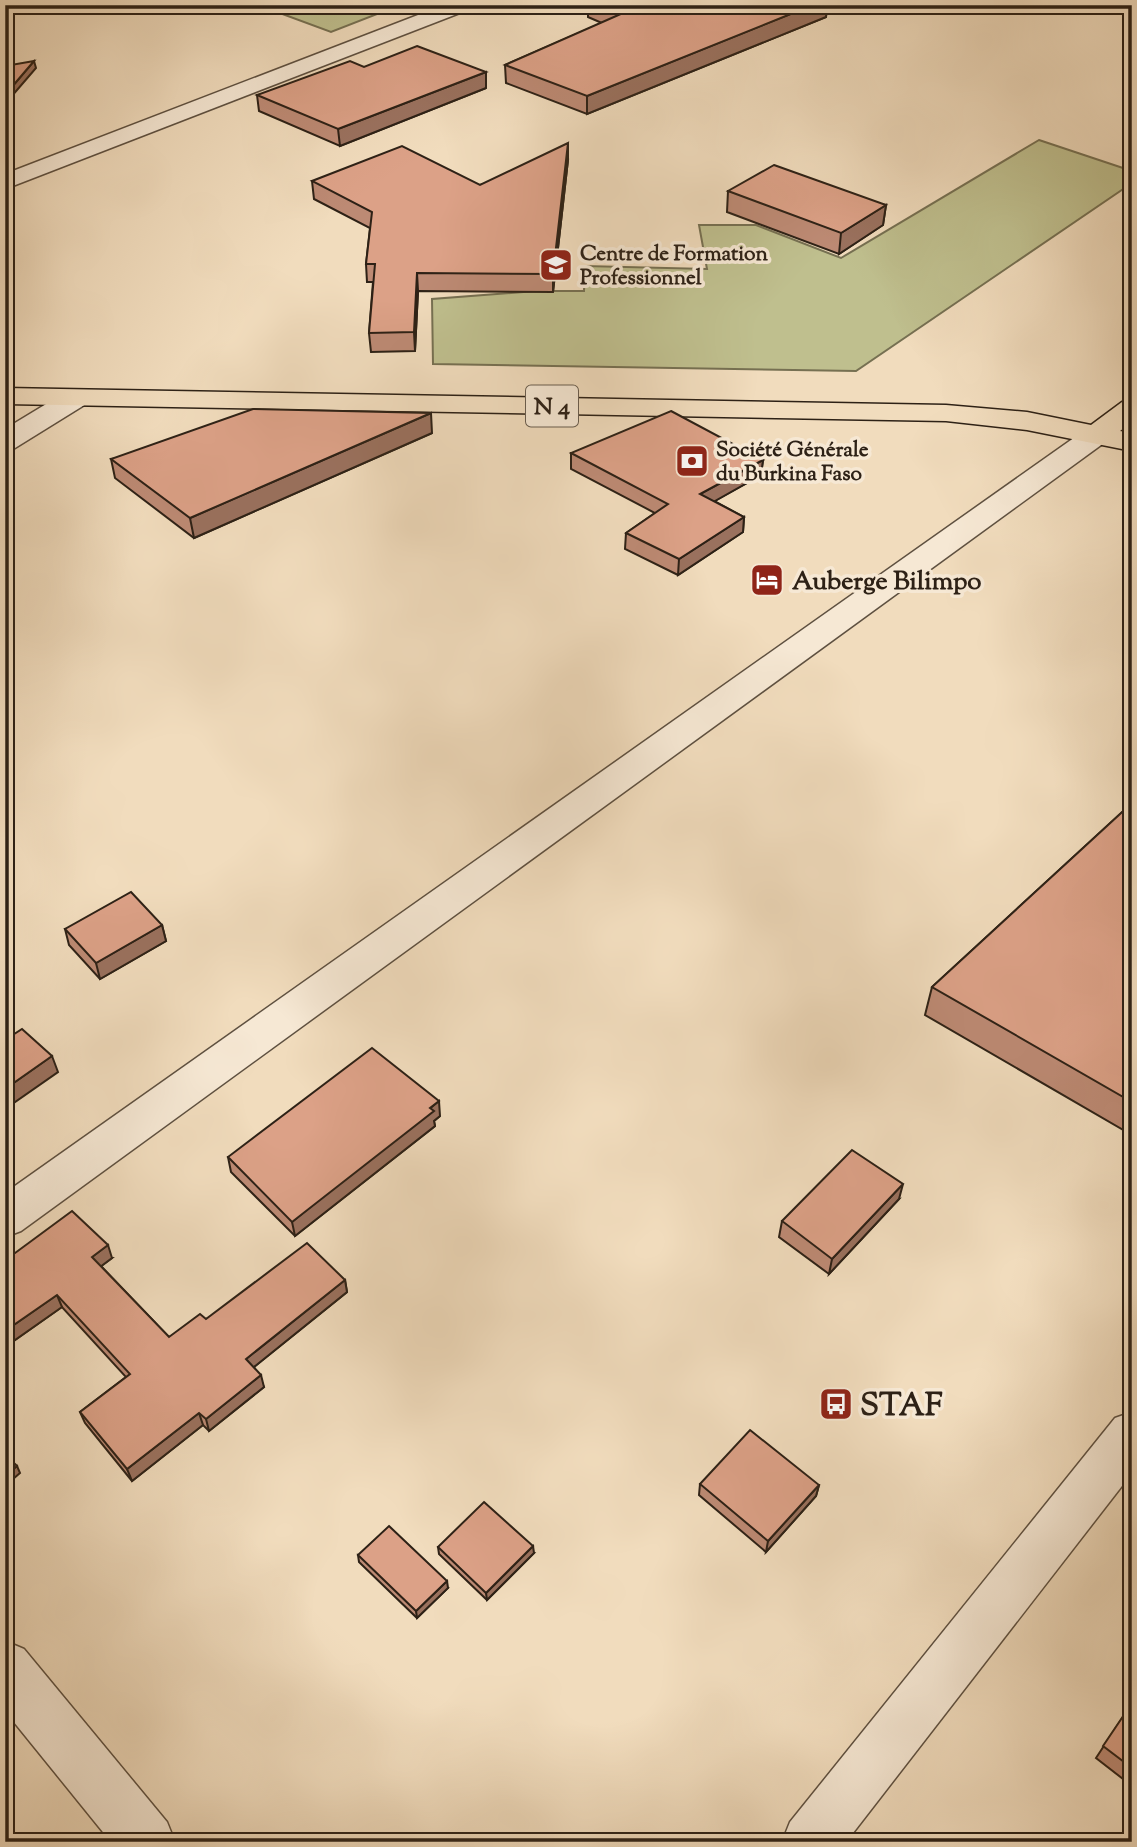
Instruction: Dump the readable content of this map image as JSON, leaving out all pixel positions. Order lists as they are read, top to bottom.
{
  "streets": {
    "highway": ["N 4"]
  },
  "places": {
    "school or university": ["Centre de Formation Professionnel"],
    "bank": ["Société Générale du Burkina Faso"],
    "hotel": ["Auberge Bilimpo"],
    "bus stop": ["STAF"]
  }
}
